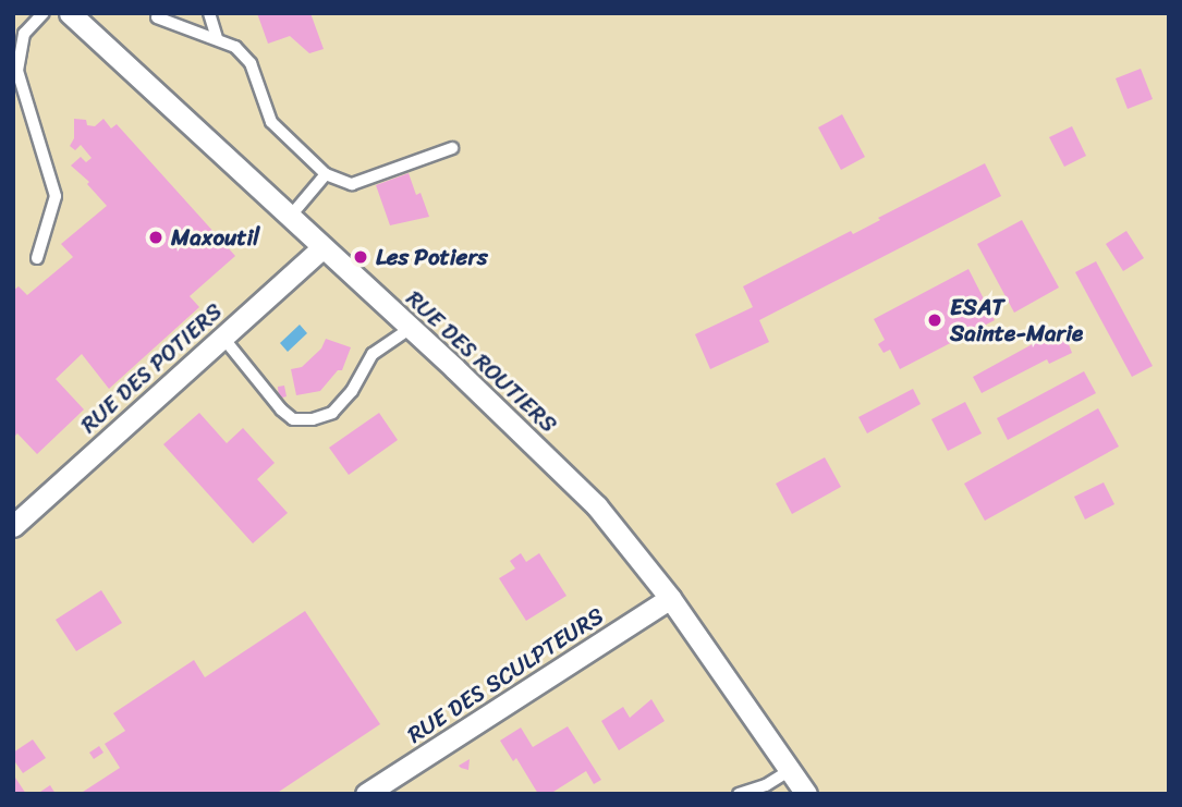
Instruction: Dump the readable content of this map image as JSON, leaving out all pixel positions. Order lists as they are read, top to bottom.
{
  "streets": {
    "street": ["RUE DES ROUTIERS", "RUE DES POTIERS", "RUE DES SCULPTEURS"]
  },
  "crossings": [
    ["RUE DES ROUTIERS", "RUE DES POTIERS"],
    ["RUE DES ROUTIERS", "RUE DES SCULPTEURS"]
  ],
  "places": ["Maxoutil", "Les Potiers", "ESAT Sainte-Marie"]
}
